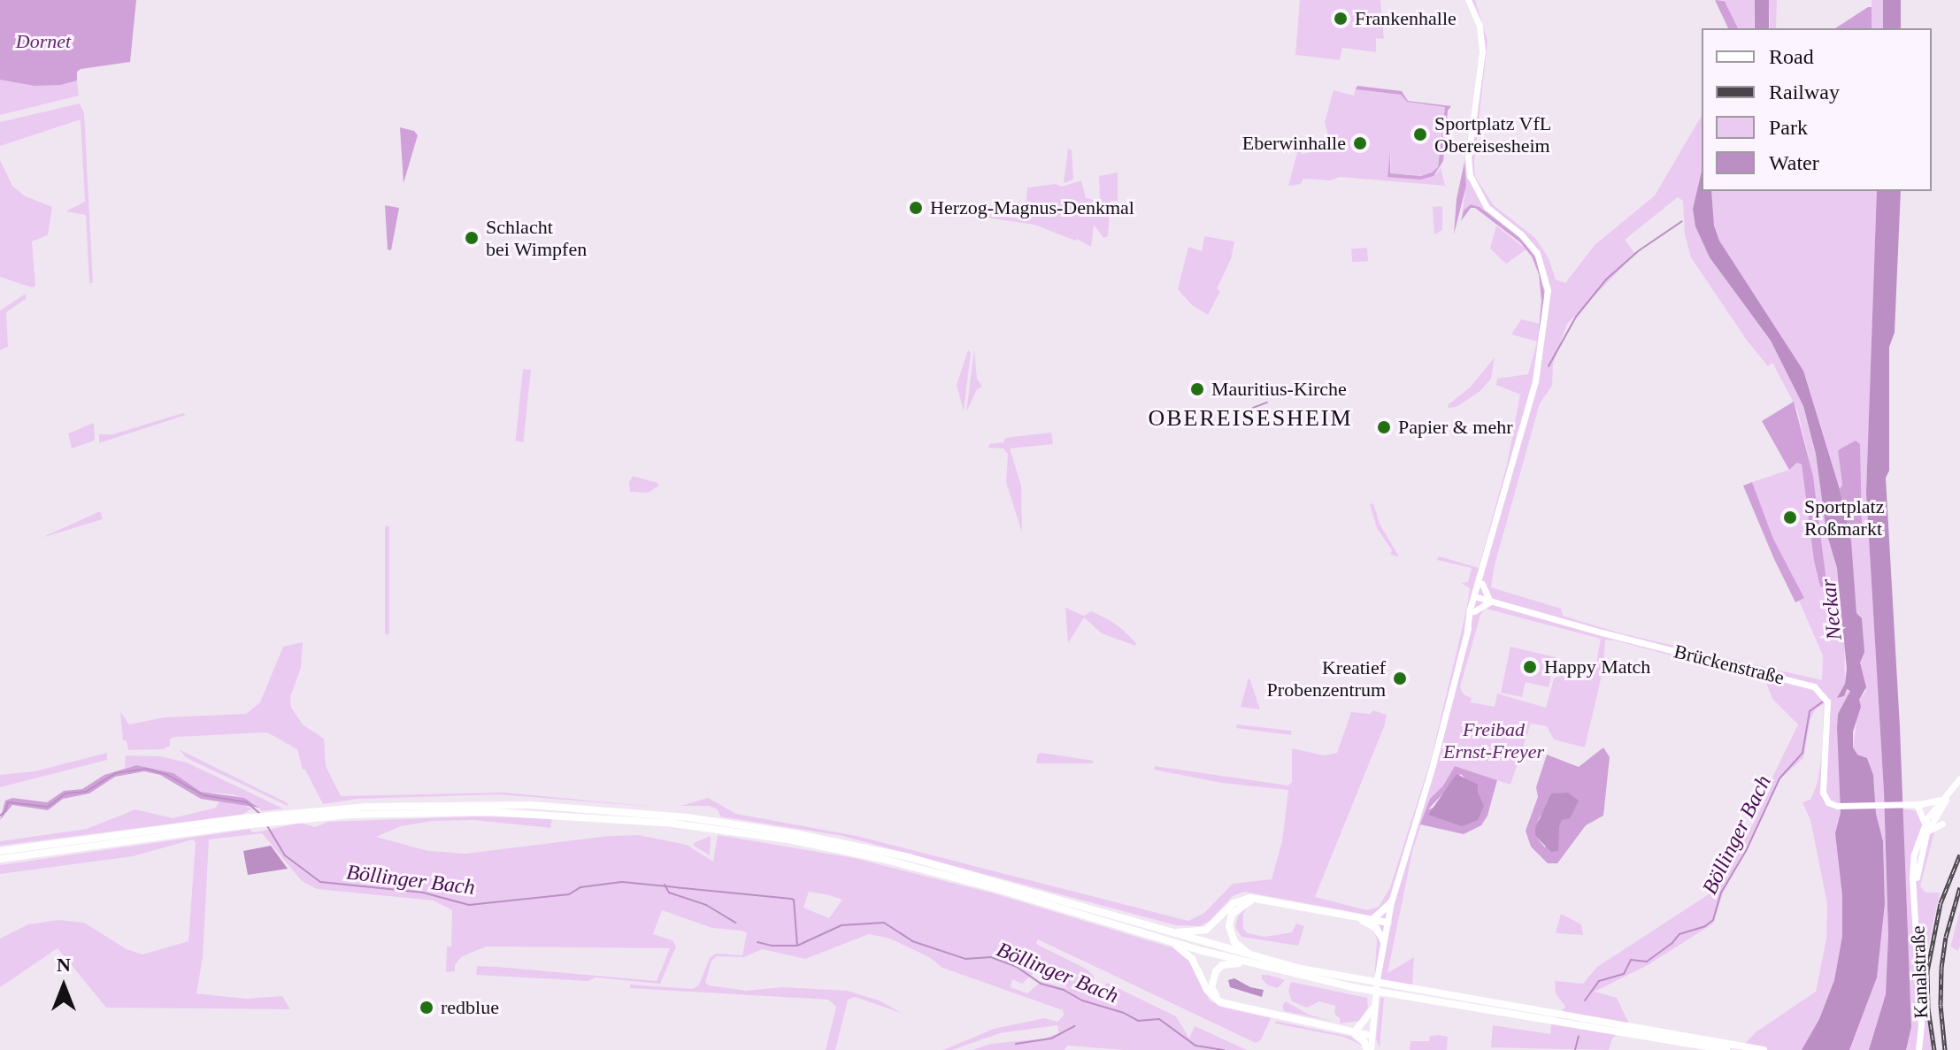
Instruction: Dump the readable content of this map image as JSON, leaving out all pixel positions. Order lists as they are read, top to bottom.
{
  "streets": {
    "main road": ["Brückenstraße", "Kanalstraße"]
  },
  "districts": ["OBEREISESHEIM"],
  "water": ["Neckar", "Böllinger Bach"],
  "parks": ["Dornet", "Freibad Ernst-Freyer"],
  "places": [
    "Frankenhalle",
    "Sportplatz VfL Obereisesheim",
    "Eberwinhalle",
    "Herzog-Magnus-Denkmal",
    "Schlacht bei Wimpfen",
    "Mauritius-Kirche",
    "Papier & mehr",
    "Sportplatz Roßmarkt",
    "Happy Match",
    "Kreatief Probenzentrum",
    "redblue"
  ],
  "legend": [
    "Road",
    "Railway",
    "Park",
    "Water"
  ],
  "north": "top"
}
